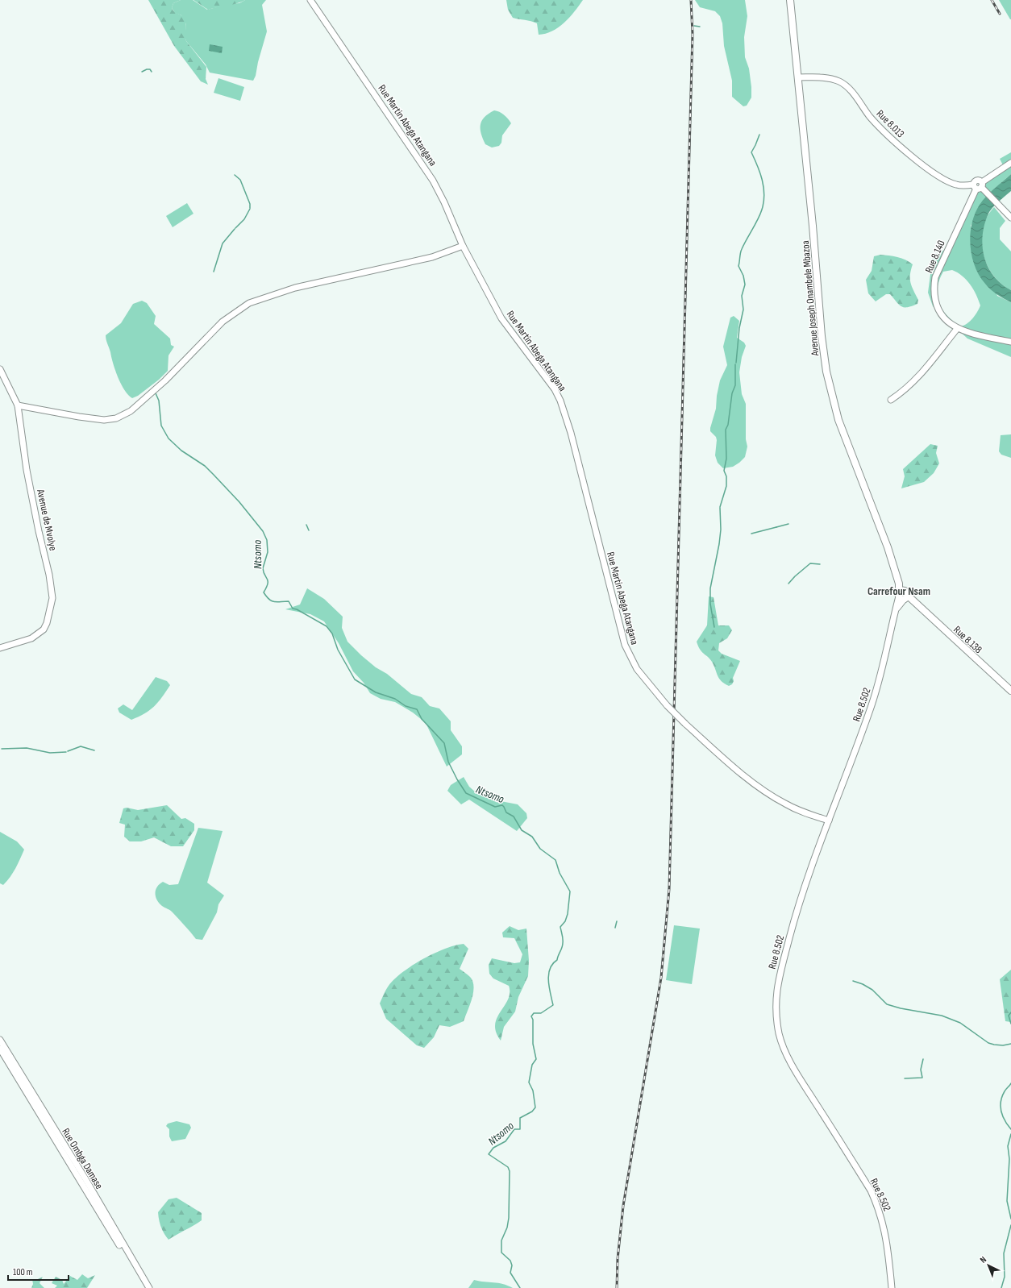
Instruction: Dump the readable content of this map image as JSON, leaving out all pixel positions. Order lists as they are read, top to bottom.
{
  "streets": {
    "main road": [
      "Rue 8.013",
      "Rue Martin Abega Atangana",
      "Rue 8.140",
      "Avenue Joseph Onambele Mbazoa",
      "Avenue de Mvolye",
      "Rue 8.138",
      "Rue 8.502",
      "Rue Ombga Damase"
    ]
  },
  "crossings": [
    ["Rue 8.013", "Rue 8.140"],
    ["Rue 8.013", "Avenue Joseph Onambele Mbazoa"],
    ["Rue Martin Abega Atangana", "Rue 8.502"],
    ["Avenue Joseph Onambele Mbazoa", "Rue 8.138"],
    ["Avenue Joseph Onambele Mbazoa", "Rue 8.502"],
    ["Rue 8.138", "Rue 8.502"]
  ],
  "districts": ["Carrefour Nsam"],
  "water": ["Ntsomo"],
  "scale_bar": "100 m",
  "north": "top left"
}
